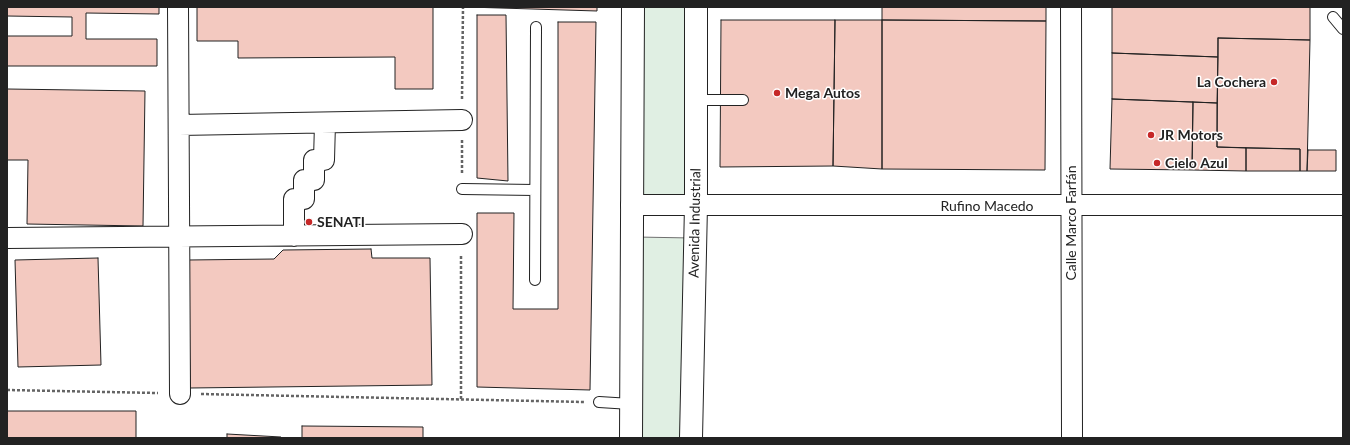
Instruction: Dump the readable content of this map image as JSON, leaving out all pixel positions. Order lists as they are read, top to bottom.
{
  "streets": {
    "main road": ["Avenida Industrial"],
    "street": ["Rufino Macedo", "Calle Marco Farfán"]
  },
  "crossings": [
    ["Rufino Macedo", "Avenida Industrial"],
    ["Rufino Macedo", "Calle Marco Farfán"]
  ],
  "places": [
    "La Cochera",
    "Mega Autos",
    "JR Motors",
    "Cielo Azul",
    "SENATI"
  ]
}
